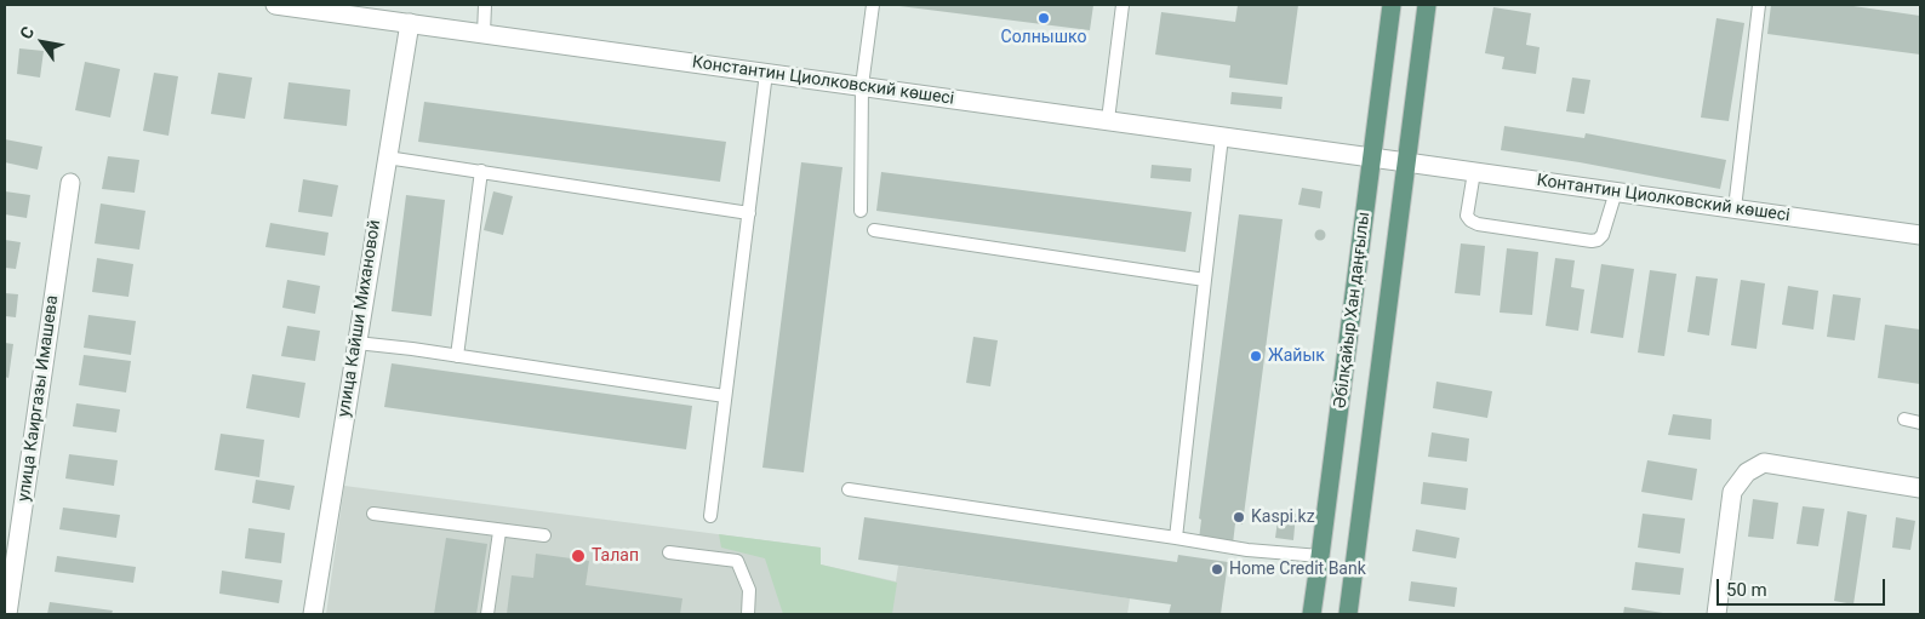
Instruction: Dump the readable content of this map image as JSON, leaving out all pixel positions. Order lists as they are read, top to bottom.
{
  "streets": {
    "main road": ["Әбілқайыр Хан даңғылы"],
    "street": [
      "Константин Циолковский көшесі",
      "Контантин Циолковский көшесі",
      "улица Кайши Михановой",
      "улица Каиргазы Имашева"
    ]
  },
  "crossings": [
    ["Константин Циолковский көшесі", "Контантин Циолковский көшесі"],
    ["Константин Циолковский көшесі", "Әбілқайыр Хан даңғылы"],
    ["Константин Циолковский көшесі", "улица Кайши Михановой"],
    ["Контантин Циолковский көшесі", "Әбілқайыр Хан даңғылы"]
  ],
  "places": [
    "Солнышко",
    "Жайык",
    "Kaspi.kz",
    "Талап",
    "Home Credit Bank"
  ],
  "scale_bar": "50 m",
  "north": "top left"
}
